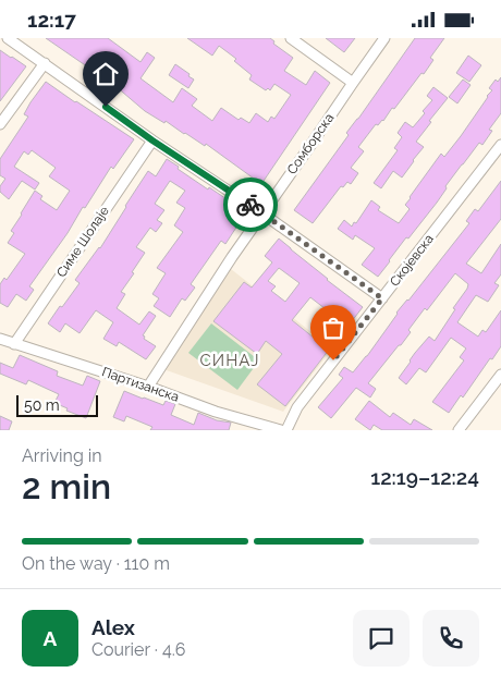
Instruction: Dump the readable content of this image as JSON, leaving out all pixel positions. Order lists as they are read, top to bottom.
{
  "streets": {
    "street": [
      "Сомборска",
      "Симе Шолаје",
      "Скојевска",
      "Партизанска"
    ]
  },
  "crossings": [
    ["Сомборска", "Партизанска"],
    ["Симе Шолаје", "Партизанска"]
  ],
  "districts": ["СИНАЈ"],
  "scale_bar": "50 m",
  "page": {
    "status": "12:17",
    "scale": "50 m",
    "heading": ["2 min", "Arriving in", "12:19–12:24"],
    "panel": ["Alex", "Courier · 4.6"],
    "bar": "On the way · 110 m",
    "round": "A"
  }
}
